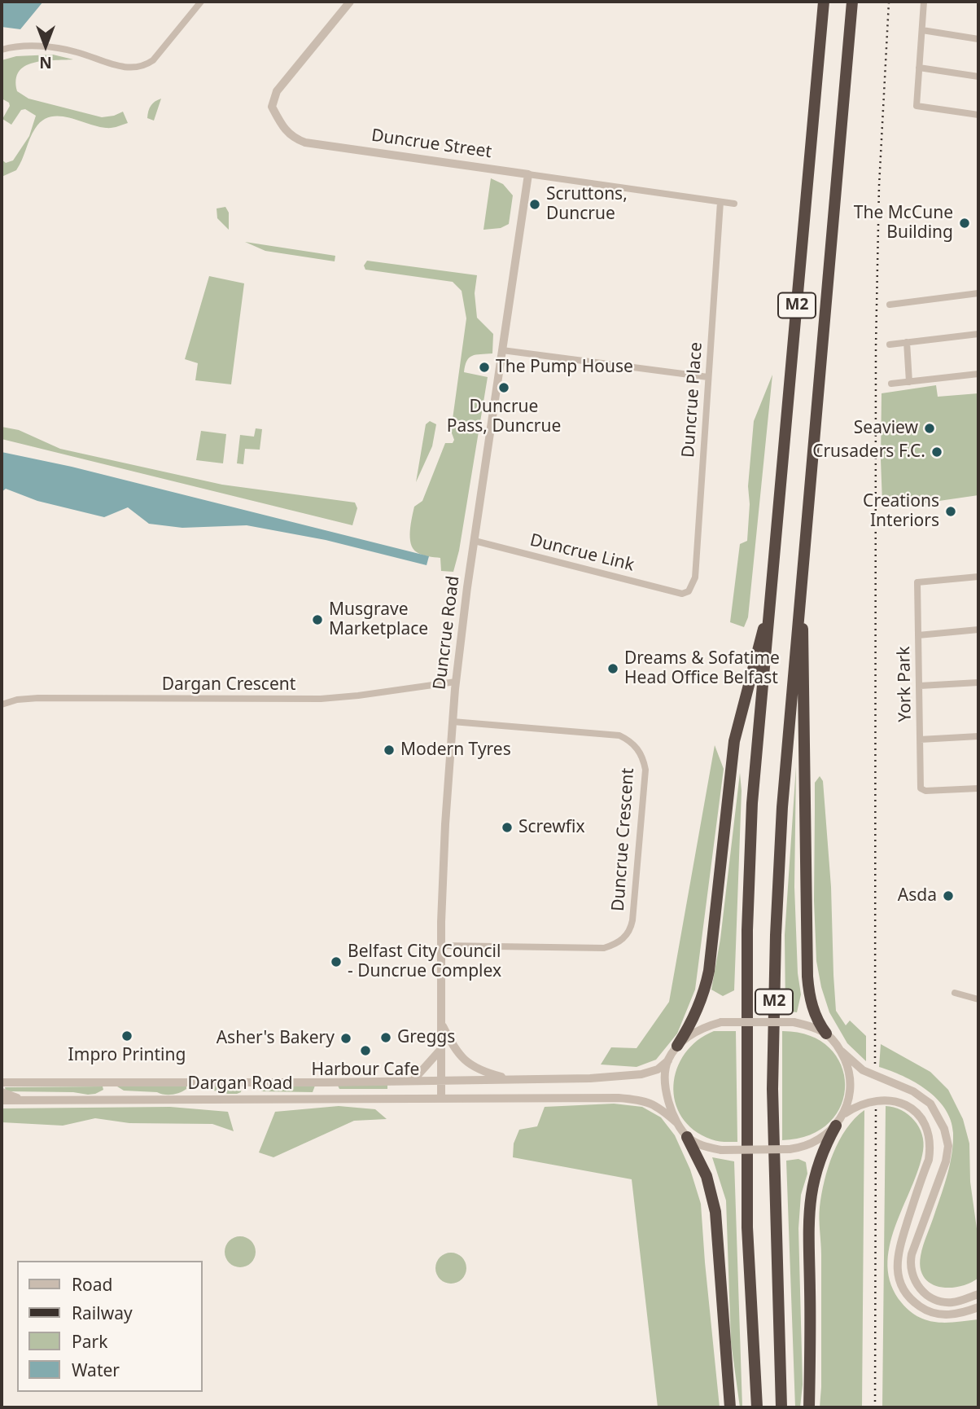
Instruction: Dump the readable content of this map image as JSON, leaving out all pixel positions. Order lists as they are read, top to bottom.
{
  "streets": {
    "highway": ["M2"],
    "street": [
      "Duncrue Street",
      "Duncrue Place",
      "Duncrue Link",
      "Duncrue Road",
      "York Park",
      "Dargan Crescent",
      "Duncrue Crescent",
      "Dargan Road"
    ]
  },
  "crossings": [
    ["Duncrue Street", "Duncrue Place"],
    ["Duncrue Street", "Duncrue Road"],
    ["Duncrue Place", "Duncrue Link"],
    ["Duncrue Link", "Duncrue Road"],
    ["Duncrue Road", "Dargan Crescent"],
    ["Duncrue Road", "Duncrue Crescent"],
    ["Duncrue Road", "Dargan Road"]
  ],
  "places": [
    "Scruttons, Duncrue",
    "The McCune Building",
    "The Pump House",
    "Duncrue Pass, Duncrue",
    "Seaview",
    "Crusaders F.C.",
    "Creations Interiors",
    "Musgrave Marketplace",
    "Dreams & Sofatime Head Office Belfast",
    "Modern Tyres",
    "Screwfix",
    "Asda",
    "Belfast City Council - Duncrue Complex",
    "Impro Printing",
    "Greggs",
    "Asher's Bakery",
    "Harbour Cafe"
  ],
  "legend": [
    "Road",
    "Railway",
    "Park",
    "Water"
  ],
  "north": "bottom"
}
